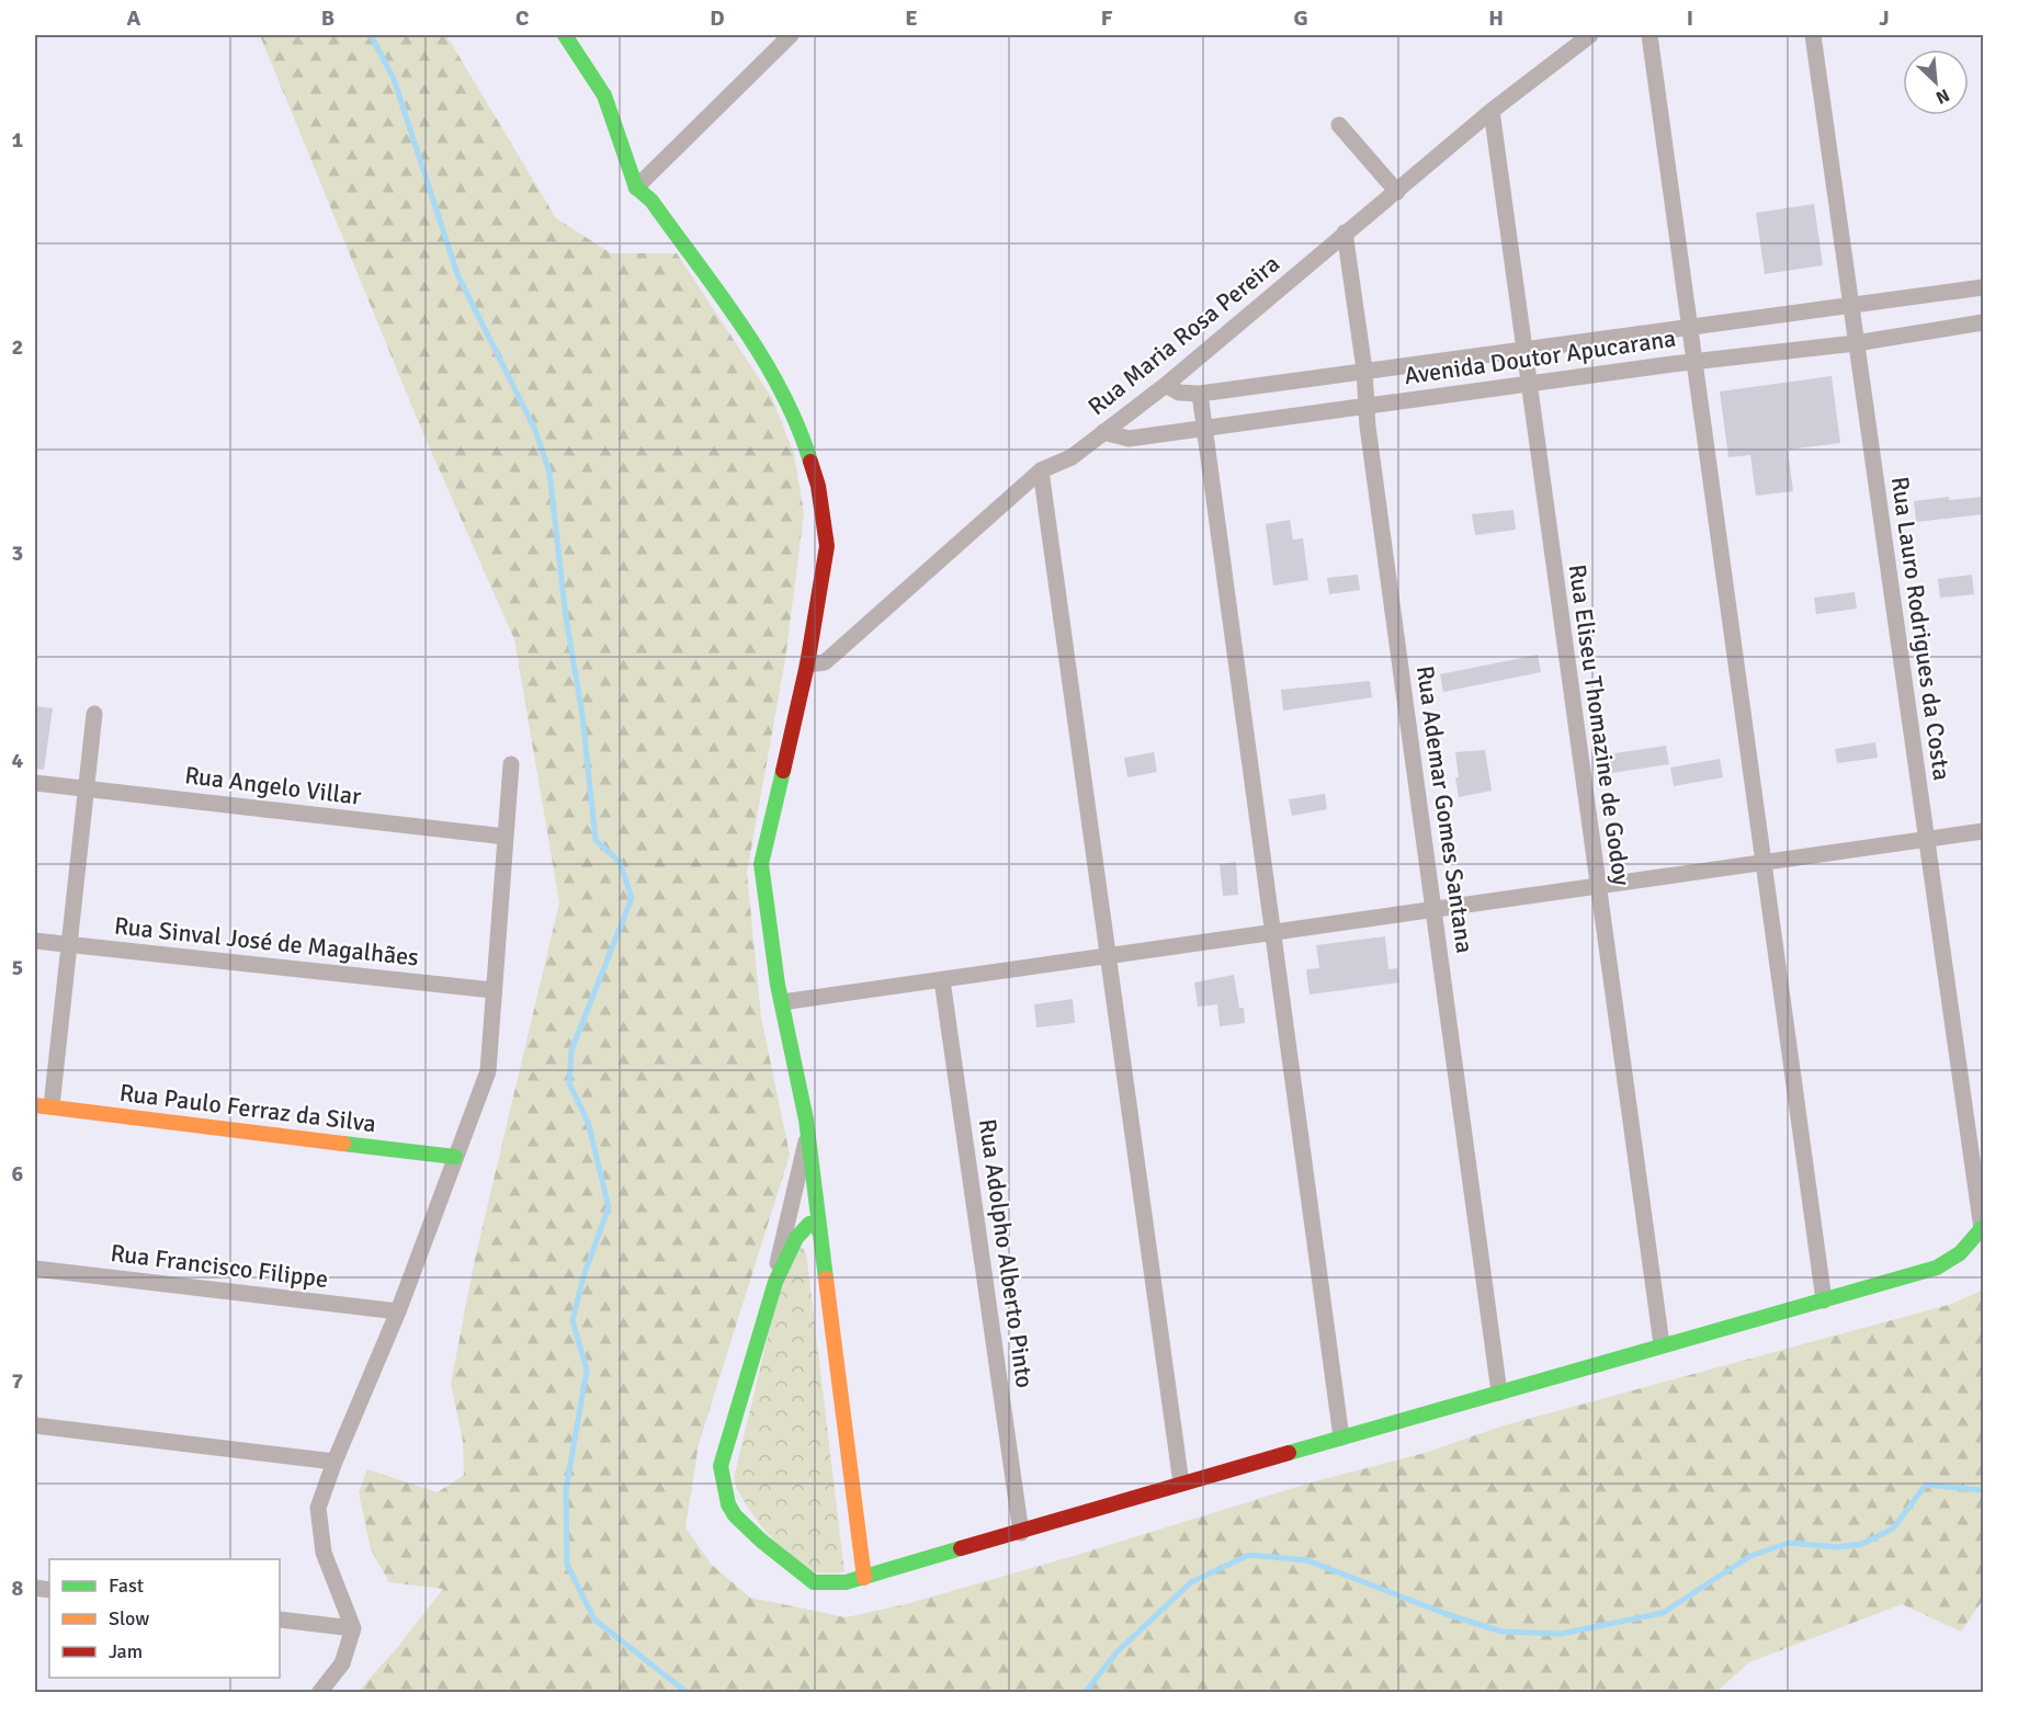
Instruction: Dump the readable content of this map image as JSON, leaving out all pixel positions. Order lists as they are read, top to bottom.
{
  "streets": {
    "street": [
      "Rua Maria Rosa Pereira",
      "Avenida Doutor Apucarana",
      "Rua Lauro Rodrigues da Costa",
      "Rua Eliseu Thomazine de Godoy",
      "Rua Angelo Villar",
      "Rua Ademar Gomes Santana",
      "Rua Sinval José de Magalhães",
      "Rua Paulo Ferraz da Silva",
      "Rua Adolpho Alberto Pinto",
      "Rua Francisco Filippe"
    ]
  },
  "crossings": [
    ["Rua Maria Rosa Pereira", "Avenida Doutor Apucarana"],
    ["Rua Maria Rosa Pereira", "Rua Eliseu Thomazine de Godoy"],
    ["Rua Maria Rosa Pereira", "Rua Ademar Gomes Santana"],
    ["Avenida Doutor Apucarana", "Rua Lauro Rodrigues da Costa"],
    ["Avenida Doutor Apucarana", "Rua Eliseu Thomazine de Godoy"],
    ["Avenida Doutor Apucarana", "Rua Ademar Gomes Santana"]
  ],
  "legend": ["Fast", "Slow", "Jam"],
  "north": "bottom right",
  "grid": {
    "columns": [
      "A",
      "B",
      "C",
      "D",
      "E",
      "F",
      "G",
      "H",
      "I",
      "J"
    ],
    "rows": [
      "1",
      "2",
      "3",
      "4",
      "5",
      "6",
      "7",
      "8"
    ]
  }
}
